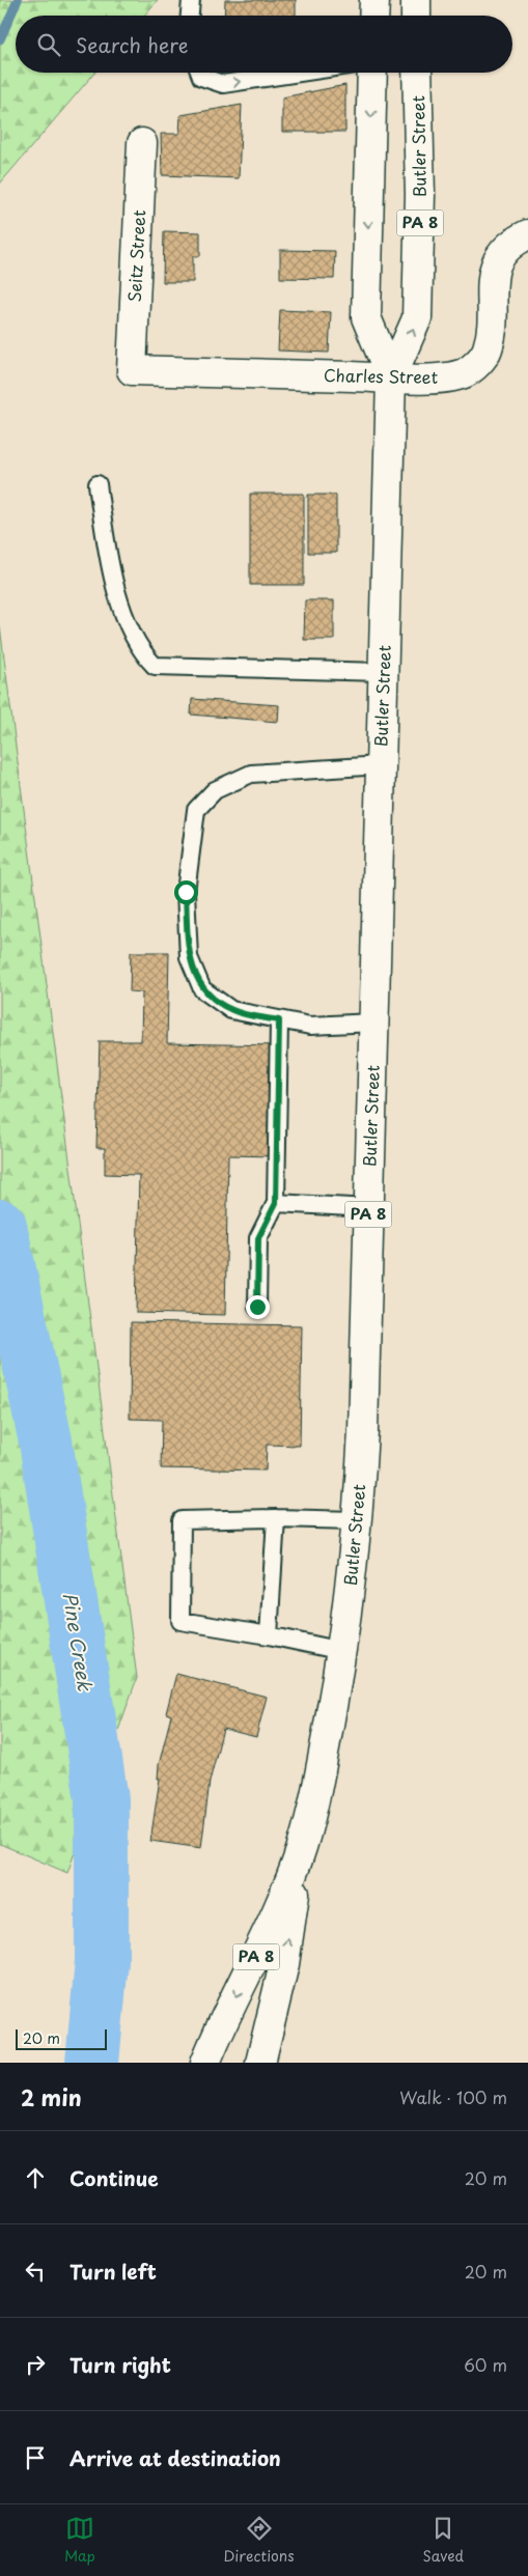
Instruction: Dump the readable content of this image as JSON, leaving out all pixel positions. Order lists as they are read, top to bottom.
{
  "streets": {
    "main road": [
      "Butler Street",
      "PA 8",
      "Seitz Street",
      "Charles Street"
    ]
  },
  "crossings": [
    ["Butler Street", "Charles Street"],
    ["Seitz Street", "Charles Street"]
  ],
  "water": ["Pine Creek"],
  "scale_bar": "20 m",
  "page": {
    "search": "Search here",
    "scale": "20 m",
    "heading": ["2 min", "Walk · 100 m"],
    "list": [
      ["Continue", "20 m"],
      ["Turn left", "20 m"],
      ["Turn right", "60 m"],
      "Arrive at destination"
    ],
    "nav": ["Map", "Directions", "Saved"]
  }
}
